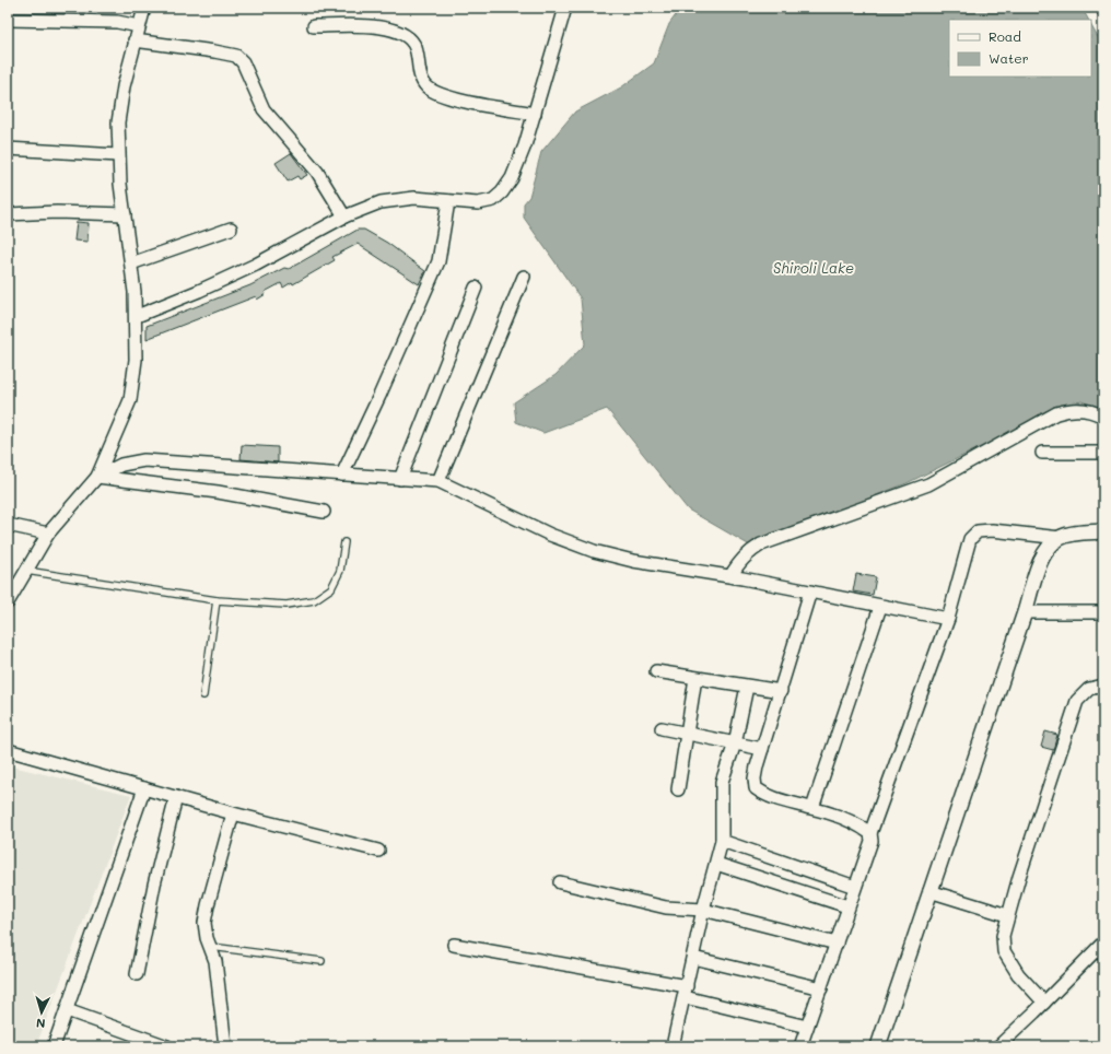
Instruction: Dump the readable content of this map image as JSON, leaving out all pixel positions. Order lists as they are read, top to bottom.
{
  "water": ["Shiroli Lake"],
  "legend": ["Road", "Water"],
  "north": "bottom"
}
